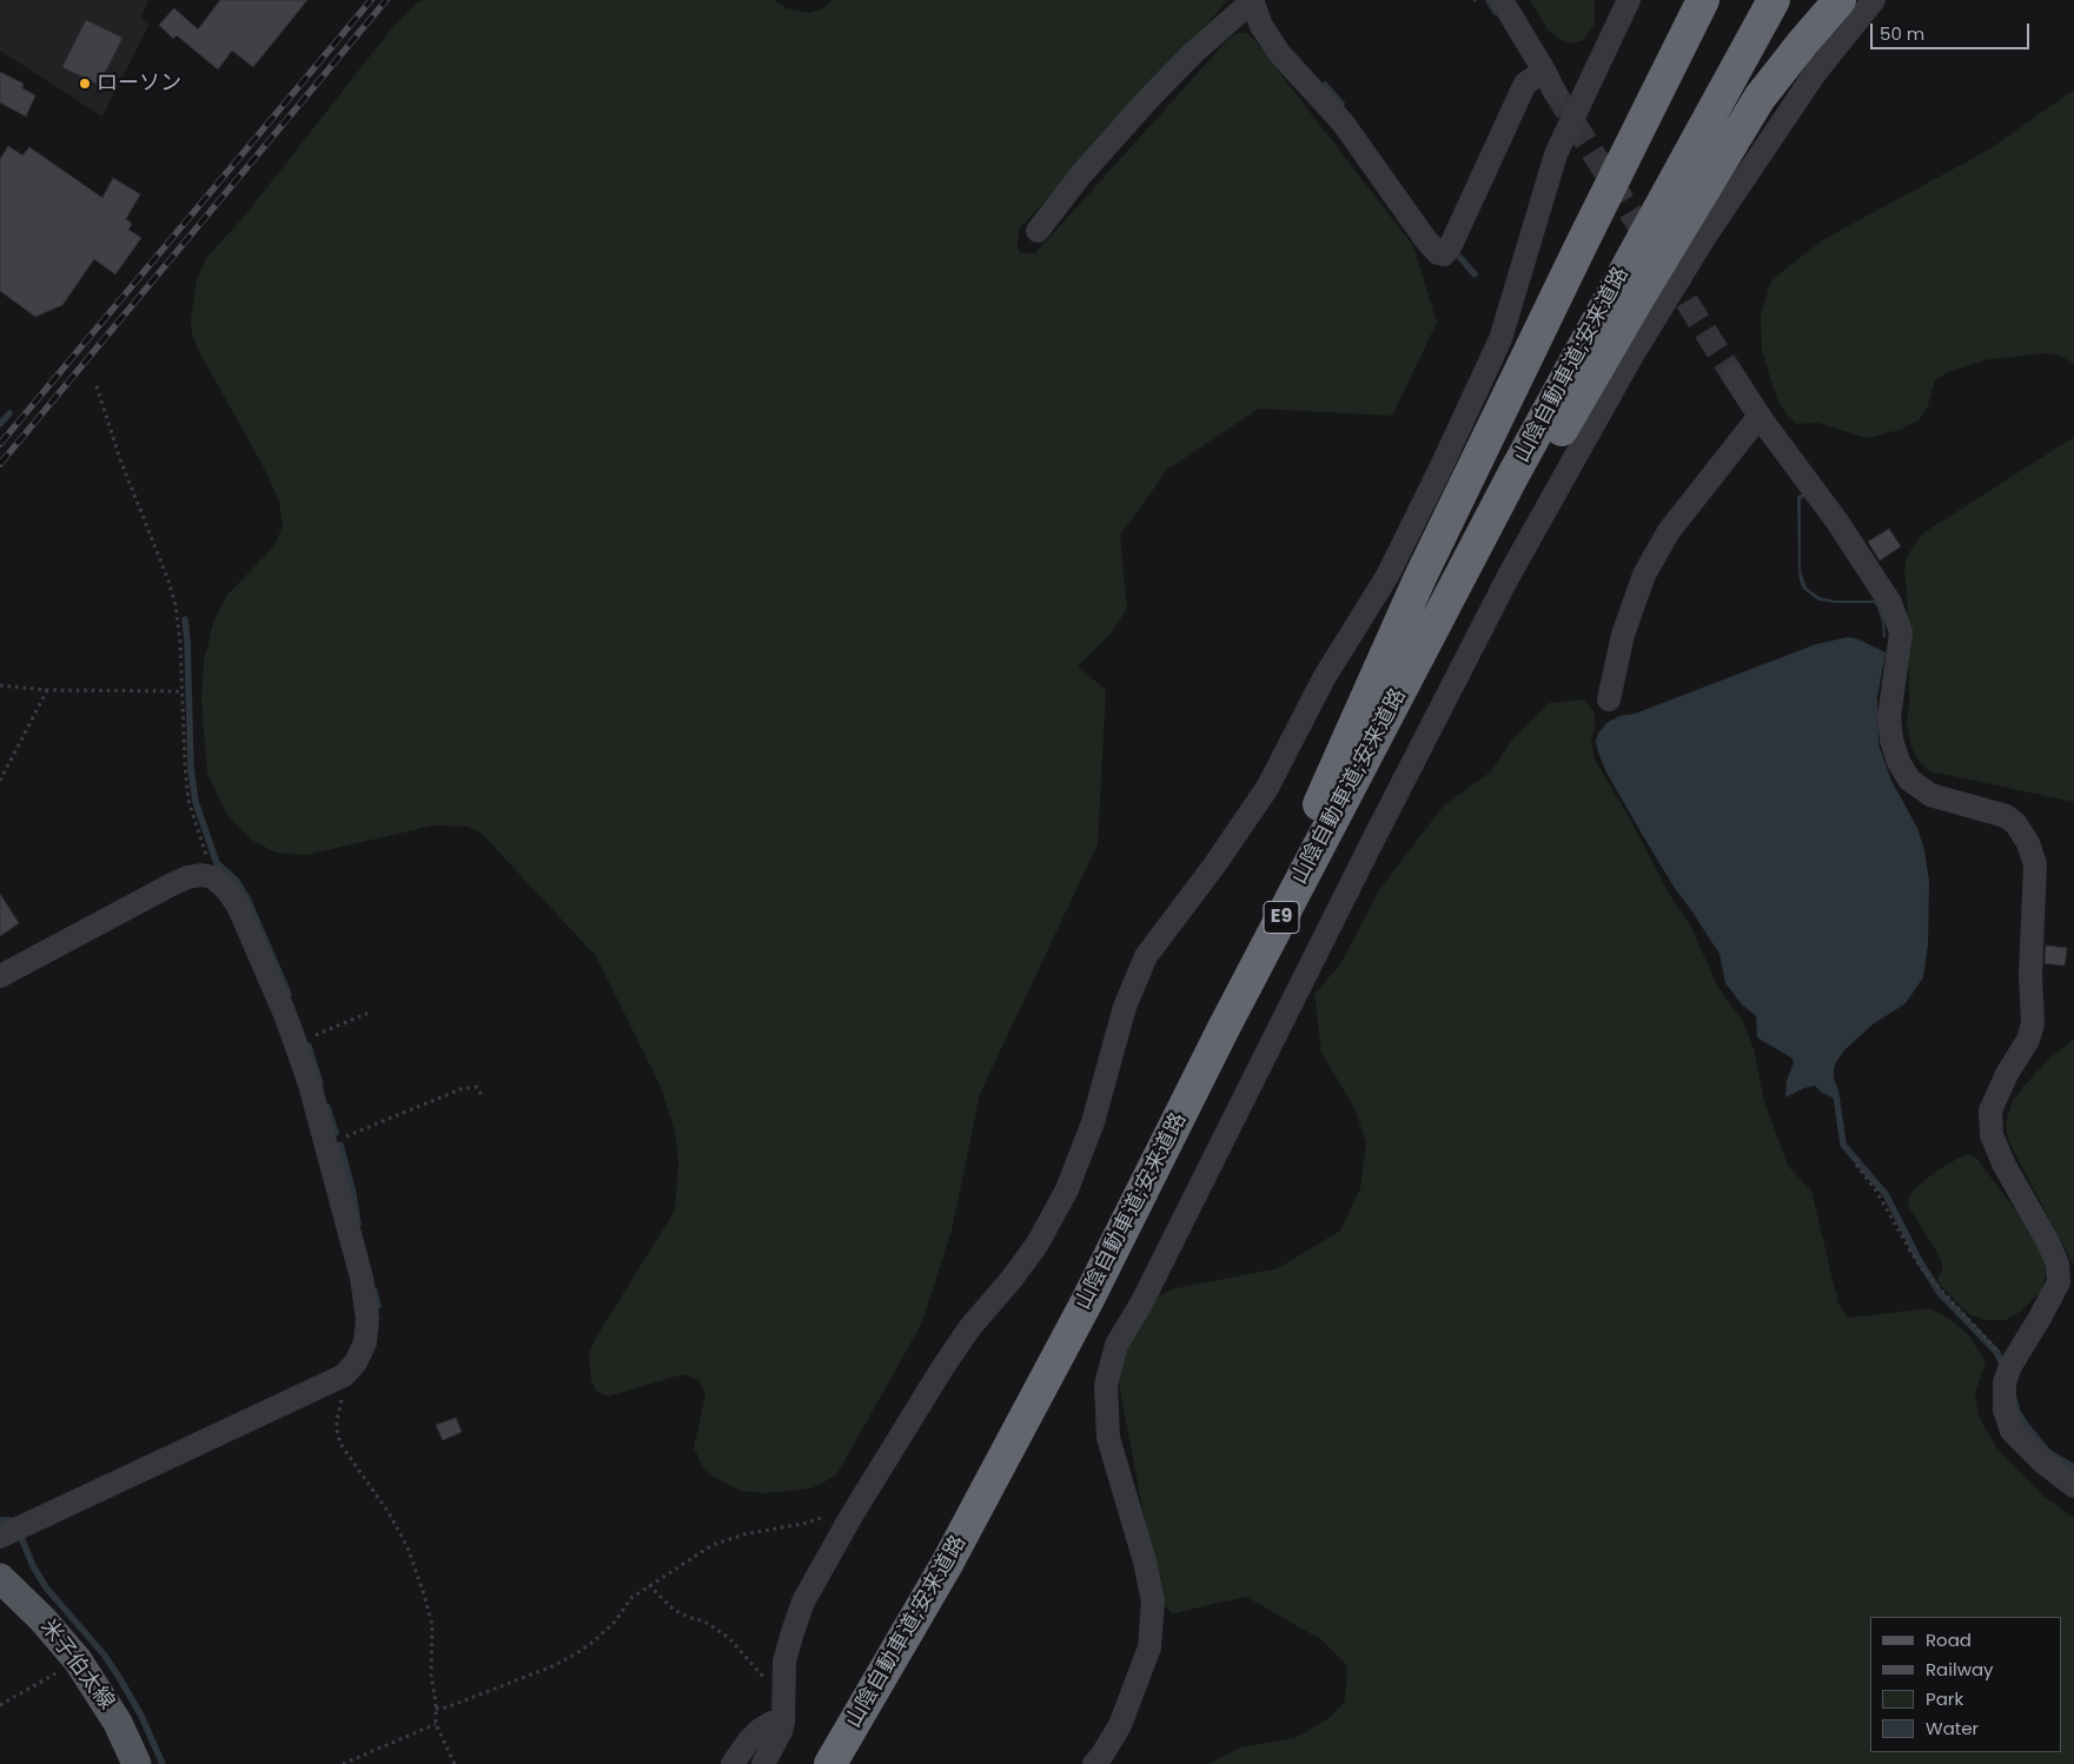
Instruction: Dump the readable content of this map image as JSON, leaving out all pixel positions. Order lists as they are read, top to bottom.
{
  "streets": {
    "highway": ["山陰自動車道;安来道路", "E9"],
    "main road": ["米子伯太線"]
  },
  "places": ["ローソン"],
  "legend": [
    "Road",
    "Railway",
    "Park",
    "Water"
  ],
  "scale_bar": "50 m"
}
